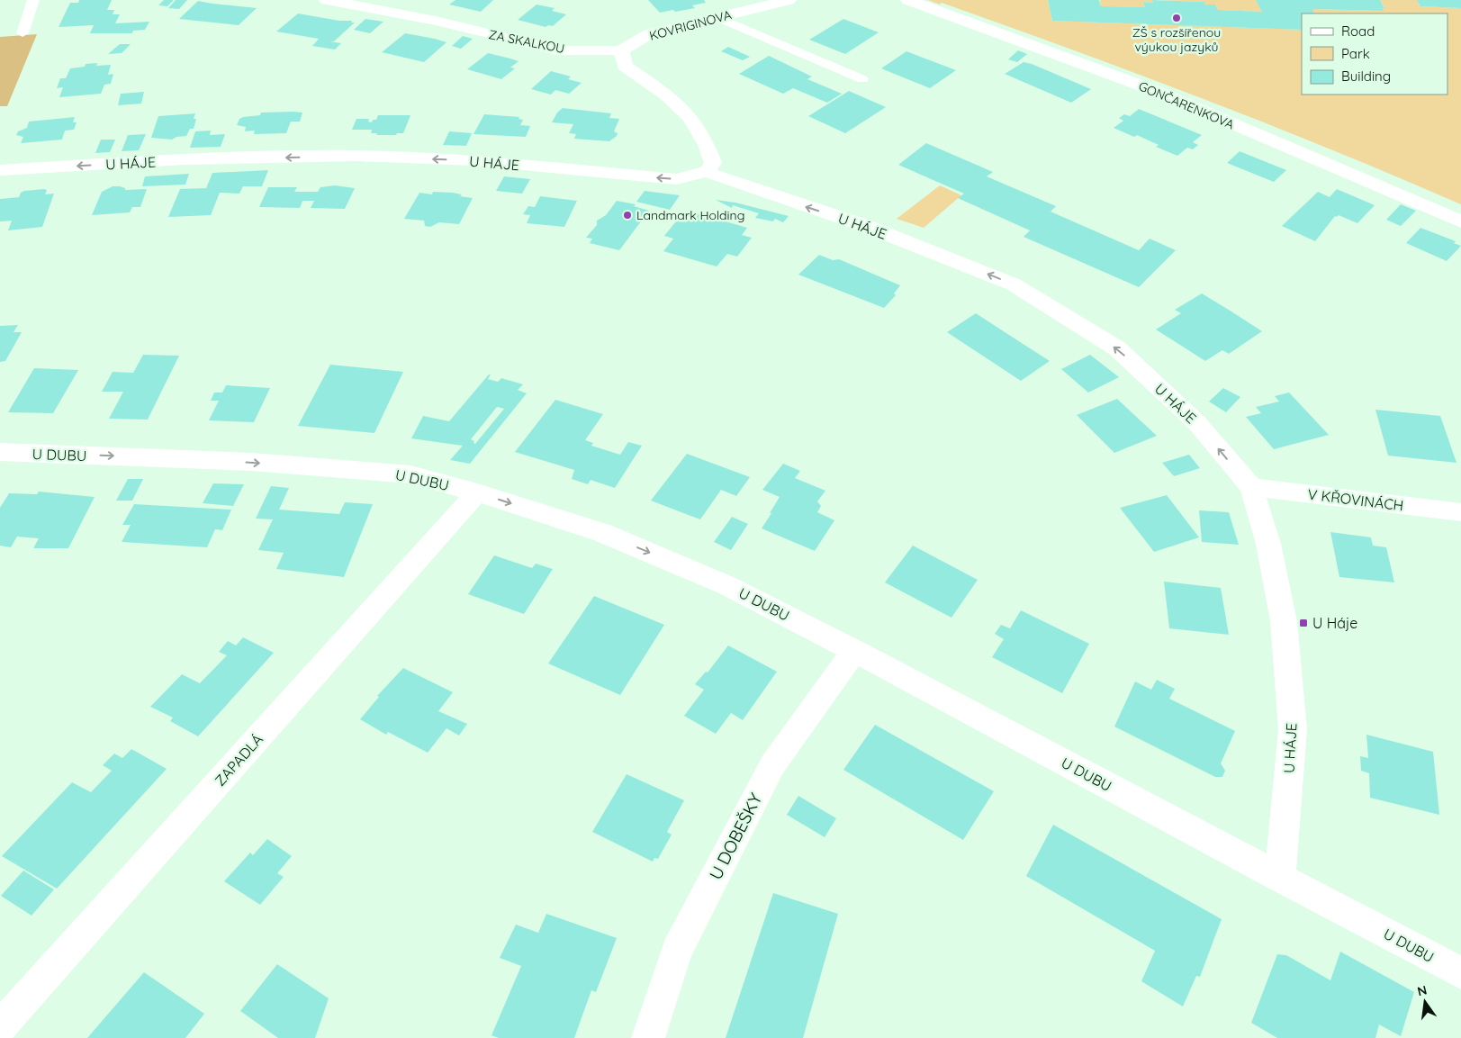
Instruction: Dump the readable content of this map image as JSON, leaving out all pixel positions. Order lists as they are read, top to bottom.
{
  "streets": {
    "street": [
      "KOVRIGINOVA",
      "ZA SKALKOU",
      "GONČARENKOVA",
      "U HÁJE",
      "U DUBU",
      "V KŘOVINÁCH",
      "ZAPADLÁ",
      "U DOBEŠKY"
    ]
  },
  "crossings": [
    ["KOVRIGINOVA", "ZA SKALKOU"],
    ["U HÁJE", "U DUBU"],
    ["U HÁJE", "V KŘOVINÁCH"],
    ["U DUBU", "ZAPADLÁ"],
    ["U DUBU", "U DOBEŠKY"]
  ],
  "one_way": ["U HÁJE", "U DUBU"],
  "places": {
    "other": ["ZŠ s rozšířenou výukou jazyků", "Landmark Holding"],
    "transit": ["U Háje"]
  },
  "legend": ["Road", "Park", "Building"],
  "north": "top"
}
